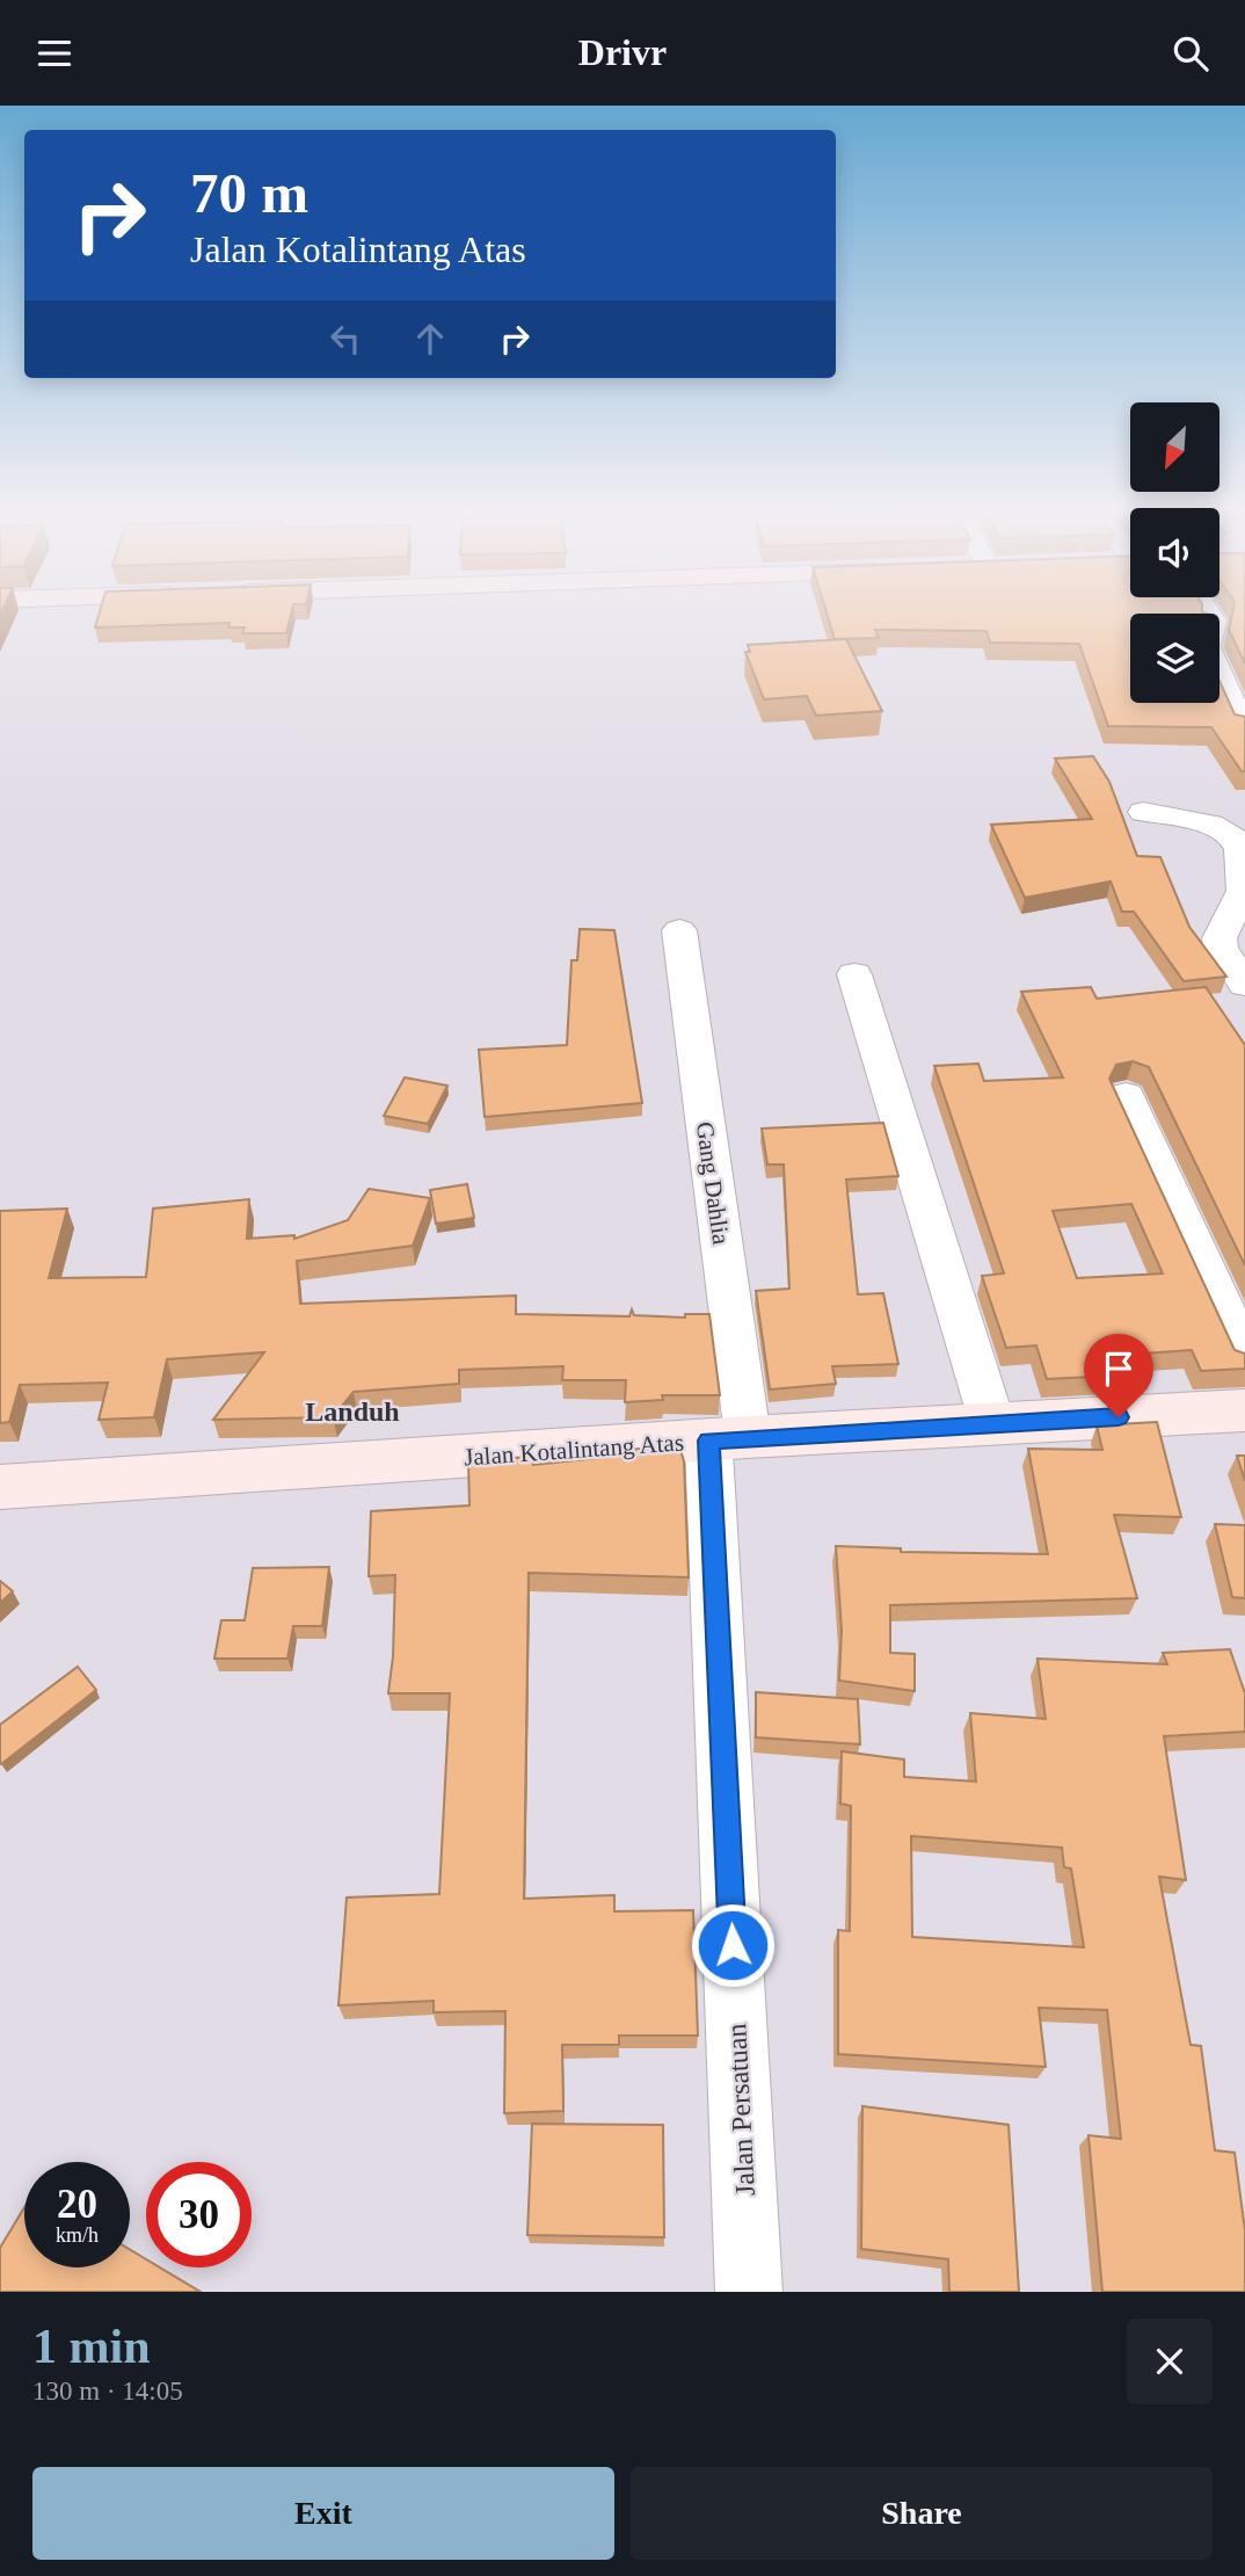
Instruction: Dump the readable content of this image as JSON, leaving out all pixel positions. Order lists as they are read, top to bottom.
{
  "streets": {
    "main road": ["Jalan Kotalintang Atas"],
    "street": ["Gang Dahlia", "Jalan Persatuan"]
  },
  "crossings": [
    ["Gang Dahlia", "Jalan Kotalintang Atas"],
    ["Gang Dahlia", "Jalan Persatuan"],
    ["Jalan Kotalintang Atas", "Jalan Persatuan"]
  ],
  "districts": ["Landuh"],
  "north": "bottom left",
  "page": {
    "header": "Drivr",
    "turn": ["70 m", "Jalan Kotalintang Atas"],
    "speed": "20 km/h",
    "limit": "30",
    "heading": ["1 min", "130 m · 14:05"],
    "buttons": ["Exit", "Share"]
  }
}
